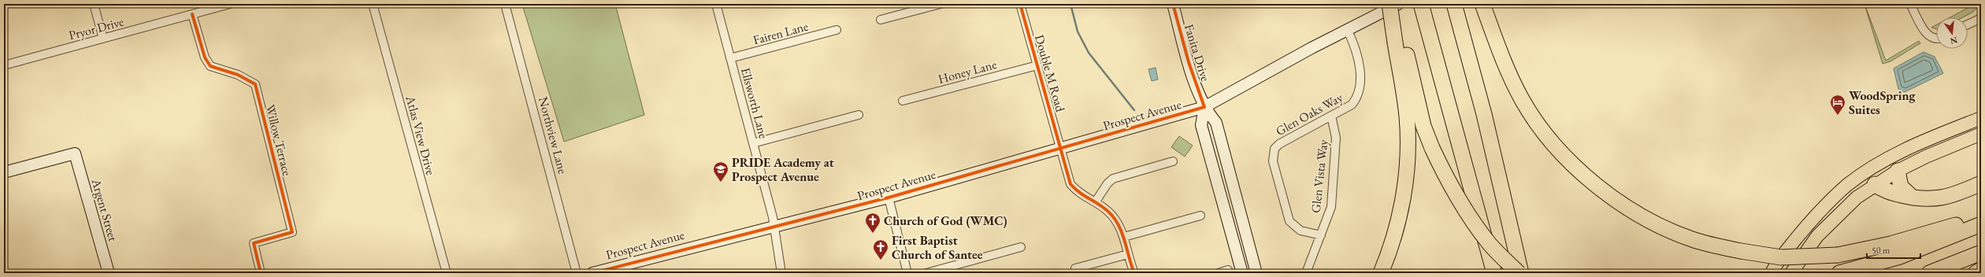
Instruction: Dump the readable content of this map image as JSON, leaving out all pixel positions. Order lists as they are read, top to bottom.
{
  "streets": {
    "main road": ["Fanita Drive", "Prospect Avenue", "Argent Street"],
    "street": [
      "Pryor Drive",
      "Fairen Lane",
      "Honey Lane",
      "Double M Road",
      "Ellsworth Lane",
      "Glen Oaks Way",
      "Atlas View Drive",
      "Northview Lane",
      "Willow Terrace",
      "Glen Vista Way"
    ]
  },
  "crossings": [
    ["Pryor Drive", "Willow Terrace"],
    ["Fairen Lane", "Ellsworth Lane"],
    ["Fanita Drive", "Prospect Avenue"],
    ["Honey Lane", "Double M Road"],
    ["Double M Road", "Prospect Avenue"],
    ["Ellsworth Lane", "Prospect Avenue"],
    ["Glen Oaks Way", "Prospect Avenue"],
    ["Glen Oaks Way", "Glen Vista Way"]
  ],
  "places": {
    "hotel": ["WoodSpring Suites"],
    "school or university": ["PRIDE Academy at Prospect Avenue"],
    "church": ["Church of God (WMC)", "First Baptist Church of Santee"]
  },
  "scale_bar": "50 m",
  "north": "bottom"
}
